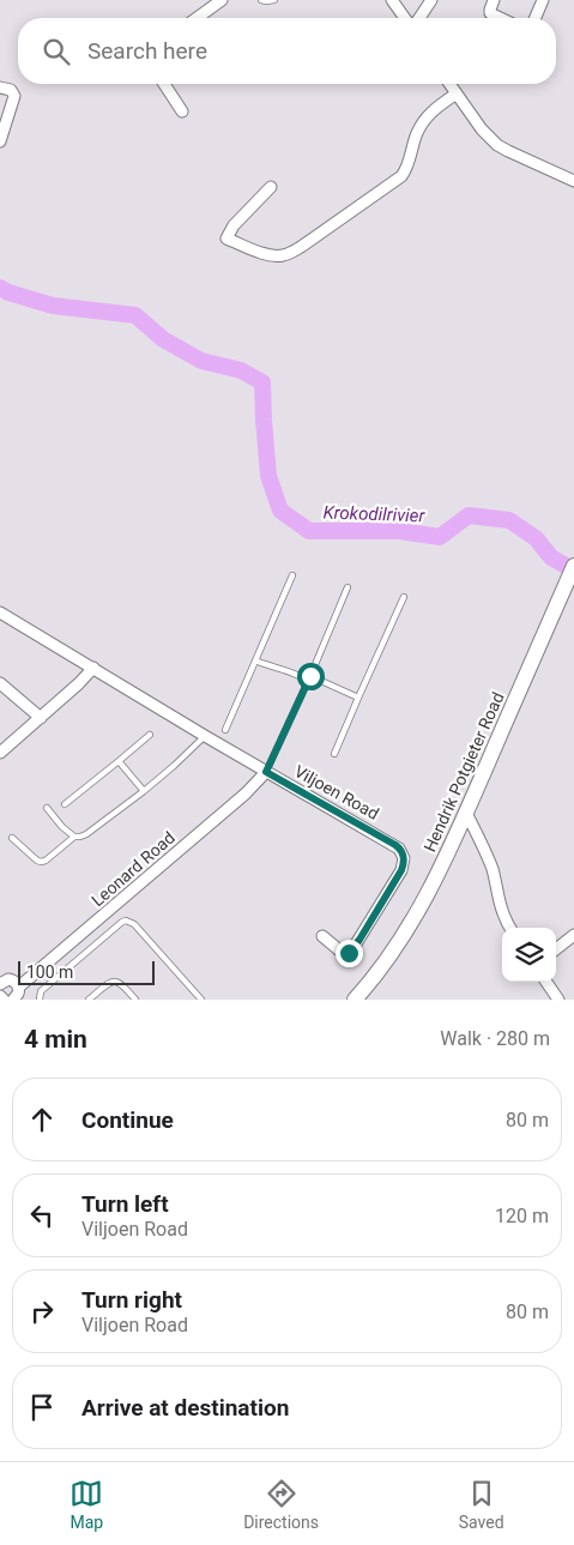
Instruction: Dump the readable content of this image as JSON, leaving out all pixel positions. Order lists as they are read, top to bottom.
{
  "streets": {
    "main road": ["Hendrik Potgieter Road"],
    "street": ["Viljoen Road", "Leonard Road"]
  },
  "crossings": [
    ["Viljoen Road", "Leonard Road"]
  ],
  "water": ["Krokodilrivier"],
  "scale_bar": "100 m",
  "page": {
    "search": "Search here",
    "scale": "100 m",
    "heading": ["4 min", "Walk · 280 m"],
    "list": [
      ["Continue", "80 m"],
      ["Turn left", "Viljoen Road", "120 m"],
      ["Turn right", "Viljoen Road", "80 m"],
      "Arrive at destination"
    ],
    "nav": ["Map", "Directions", "Saved"]
  }
}
